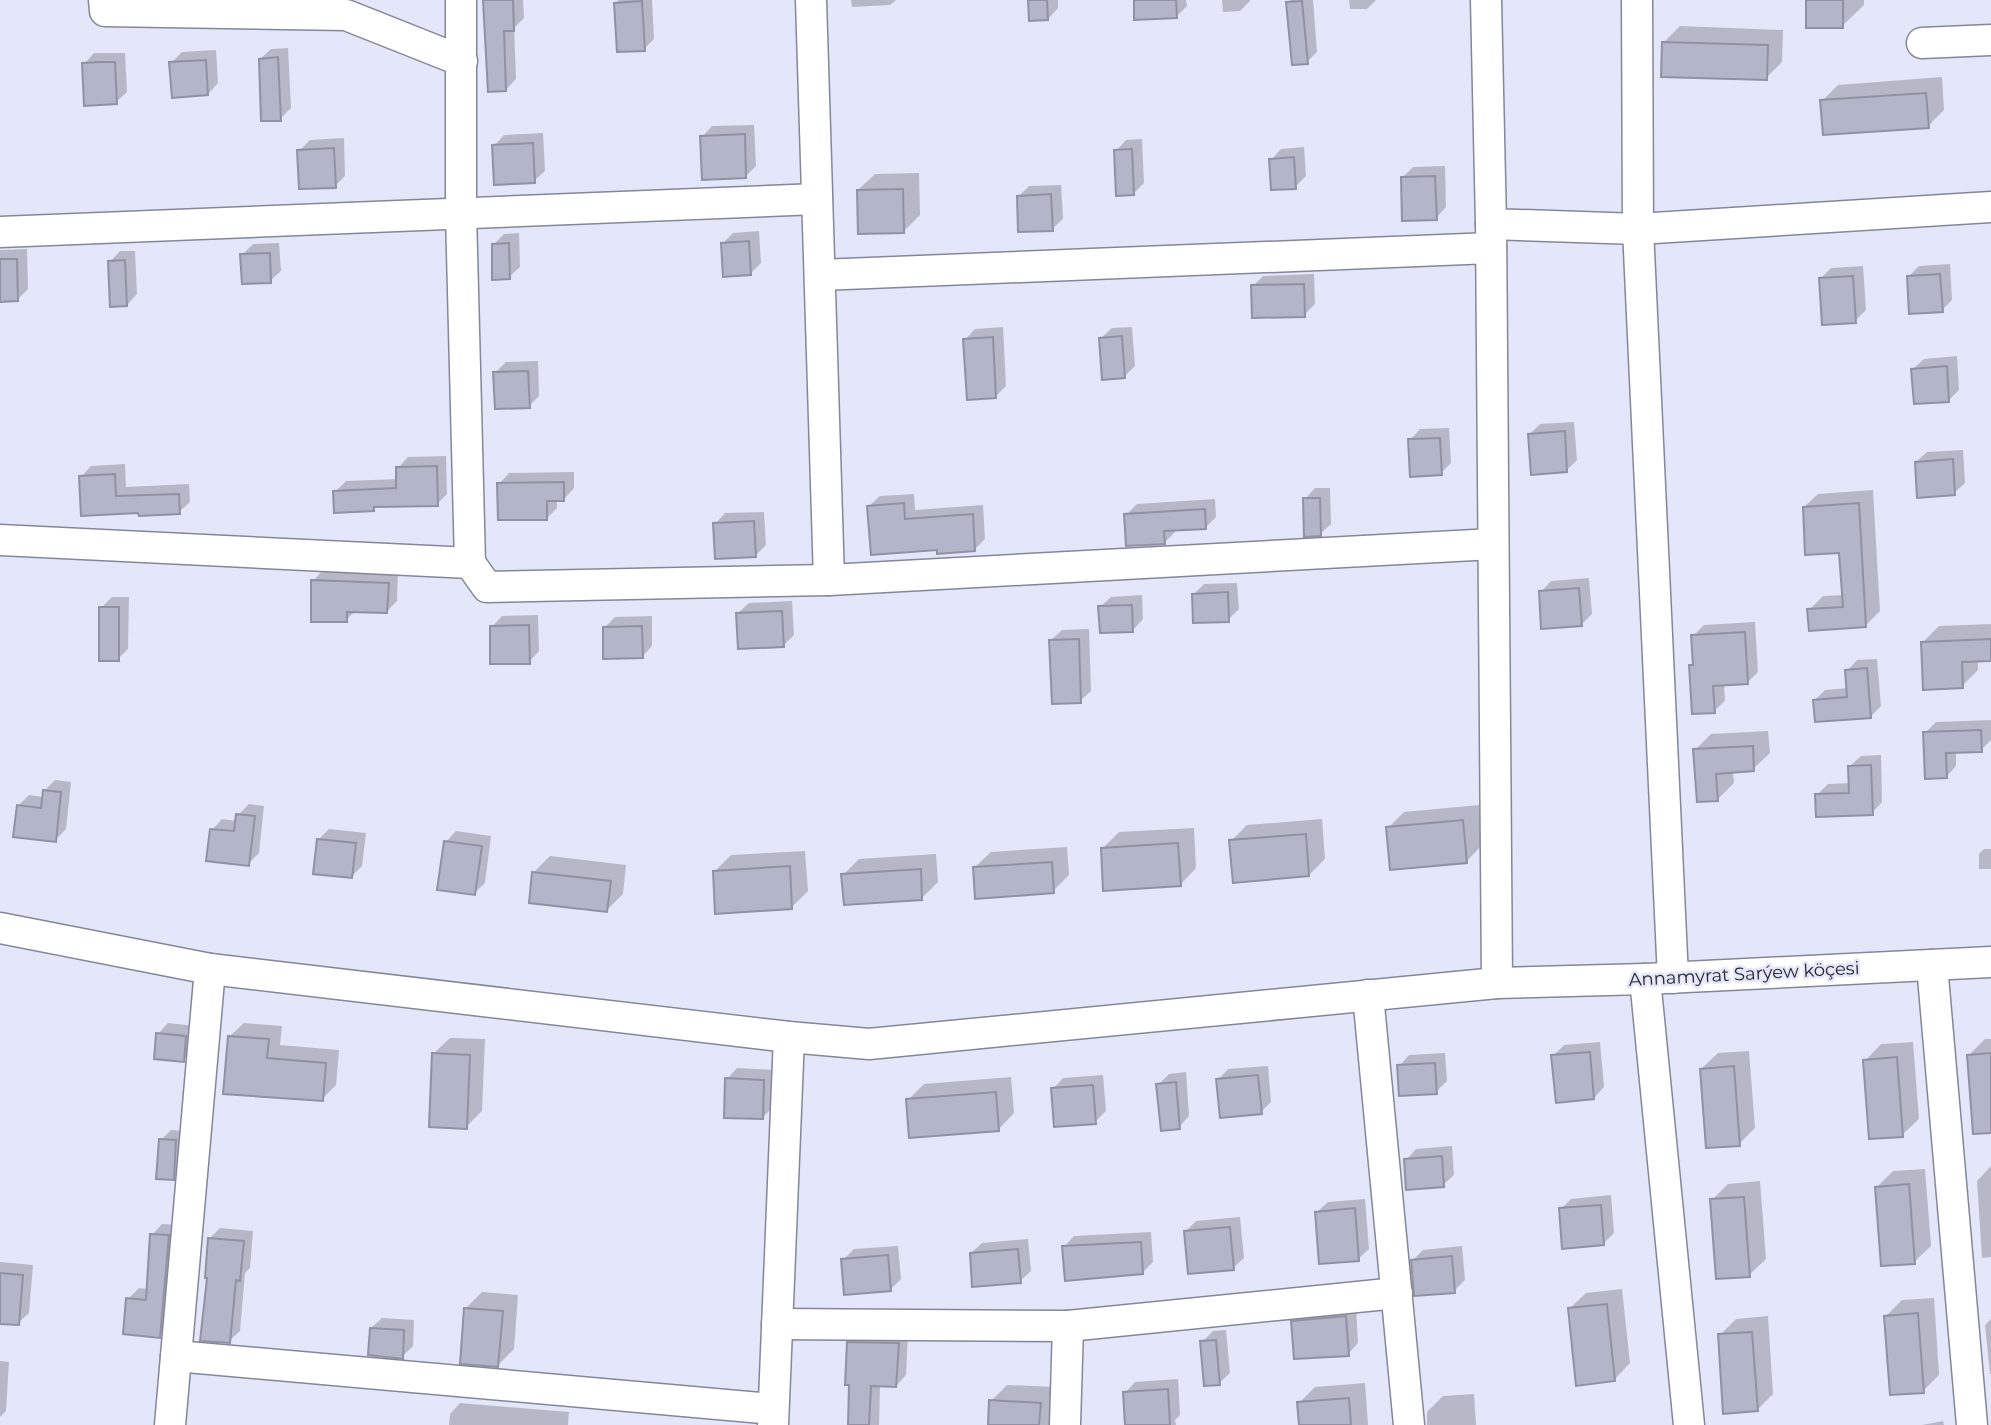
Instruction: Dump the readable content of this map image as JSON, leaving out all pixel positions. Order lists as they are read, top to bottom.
{
  "streets": {
    "street": ["Annamyrat Sarýew köçesi"]
  }
}
